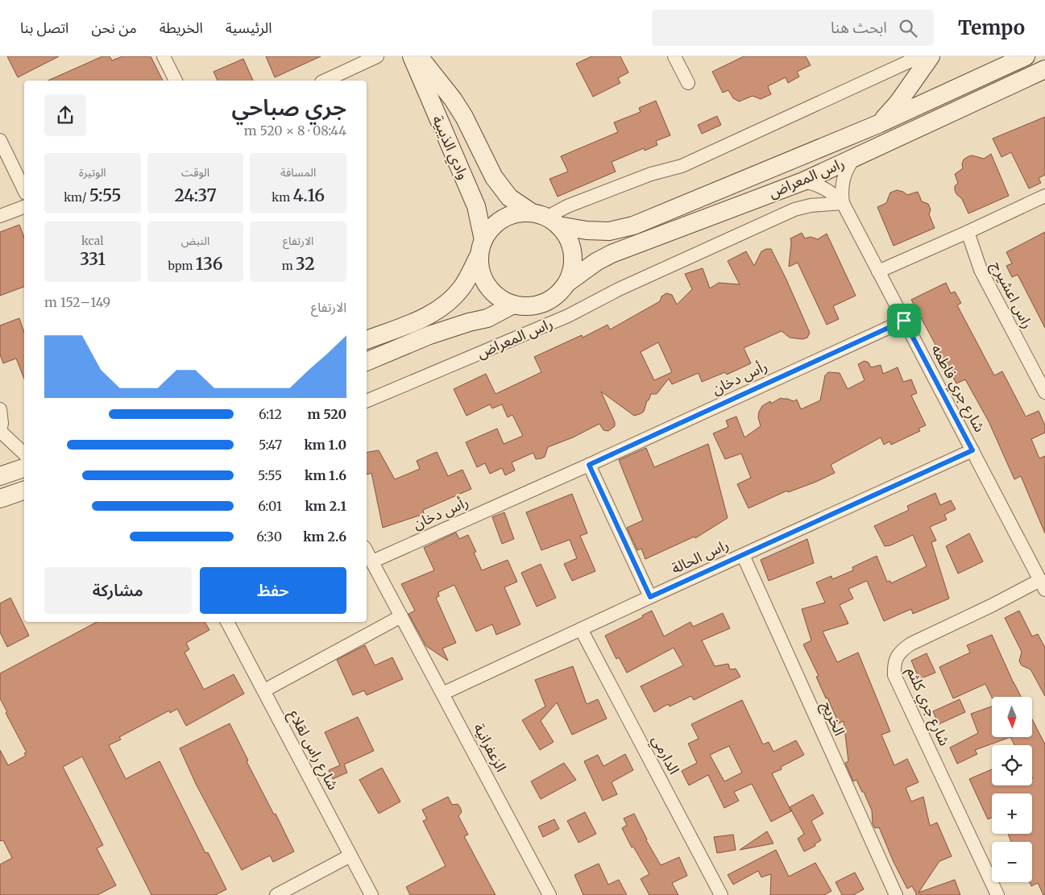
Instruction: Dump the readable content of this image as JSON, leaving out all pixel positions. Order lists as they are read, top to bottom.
{
  "streets": {
    "street": [
      "وادي الذيبية",
      "راس المعراض",
      "راس اعشيرج",
      "رأس دخان",
      "شارع جري فاطمه",
      "راس الحالة",
      "شارع جري كلثم",
      "الخريج",
      "الزعفرانية",
      "شارع راس لقلاع",
      "الدارمي"
    ]
  },
  "crossings": [
    ["وادي الذيبية", "راس المعراض"],
    ["راس المعراض", "شارع جري فاطمه"],
    ["رأس دخان", "شارع جري فاطمه"],
    ["رأس دخان", "الزعفرانية"],
    ["شارع جري فاطمه", "راس الحالة"],
    ["شارع جري فاطمه", "شارع جري كلثم"],
    ["راس الحالة", "الخريج"],
    ["راس الحالة", "الزعفرانية"],
    ["راس الحالة", "الدارمي"]
  ],
  "north": "bottom",
  "page": {
    "header": "Tempo",
    "search": "ابحث هنا",
    "nav": [
      "الرئيسية",
      "الخريطة",
      "من نحن",
      "اتصل بنا"
    ],
    "heading": ["جري صباحي", "08:44 · 8 × 520 m"],
    "stats": [
      ["المسافة", "4.16 km"],
      ["الوقت", "24:37"],
      ["الوتيرة", "5:55 /km"],
      ["الارتفاع", "32 m"],
      ["النبض", "136 bpm"],
      ["kcal", "331"]
    ],
    "chart": ["الارتفاع", "149–152 m"],
    "list": [
      {
        "name": "520 m",
        "note": "6:12"
      },
      {
        "name": "1.0 km",
        "note": "5:47"
      },
      {
        "name": "1.6 km",
        "note": "5:55"
      },
      {
        "name": "2.1 km",
        "note": "6:01"
      },
      {
        "name": "2.6 km",
        "note": "6:30"
      }
    ],
    "buttons": ["حفظ", "مشاركة"],
    "map_buttons": ["+", "−"]
  }
}
